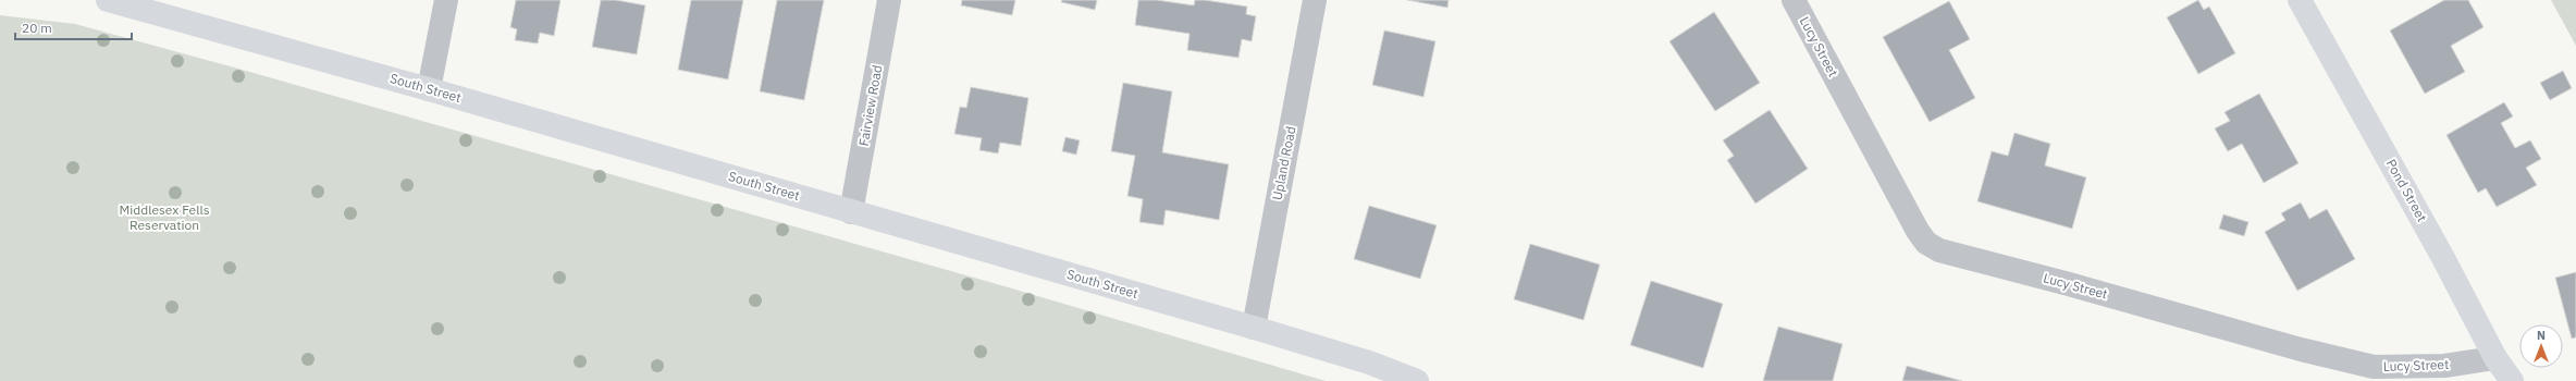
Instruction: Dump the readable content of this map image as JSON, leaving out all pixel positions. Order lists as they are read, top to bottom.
{
  "streets": {
    "main road": ["South Street", "Pond Street"],
    "street": ["Lucy Street", "Fairview Road", "Upland Road"]
  },
  "crossings": [
    ["Lucy Street", "Pond Street"],
    ["South Street", "Fairview Road"],
    ["South Street", "Upland Road"]
  ],
  "parks": ["Middlesex Fells Reservation"],
  "scale_bar": "20 m",
  "north": "top"
}
